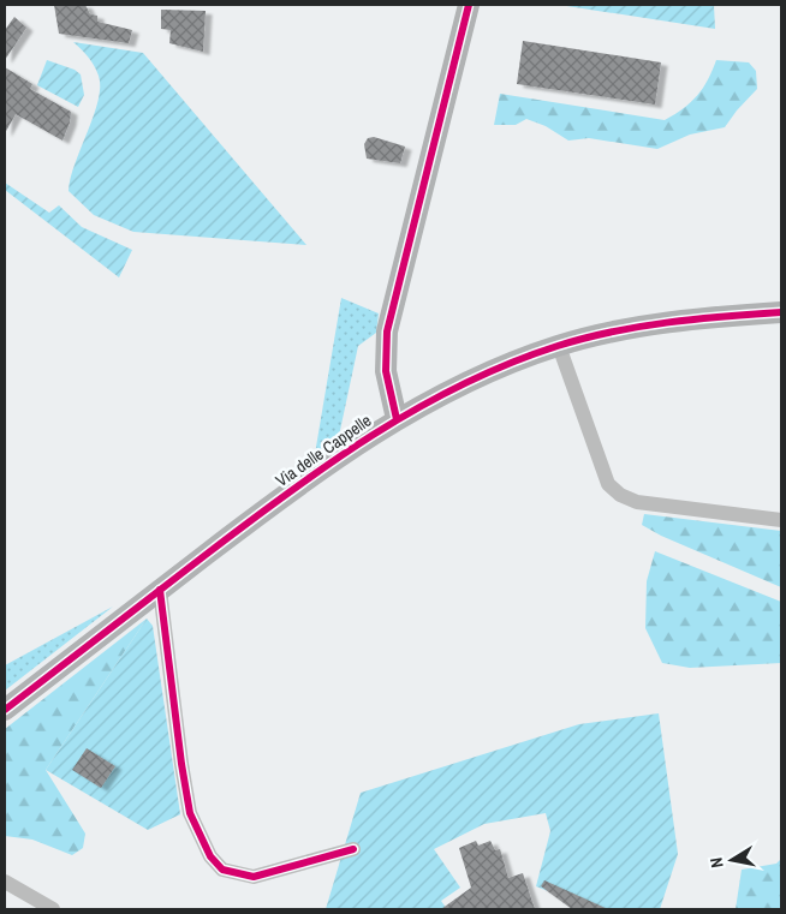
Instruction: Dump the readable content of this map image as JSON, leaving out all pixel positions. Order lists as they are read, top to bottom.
{
  "streets": {
    "main road": ["Via delle Cappelle"]
  },
  "north": "left"
}
